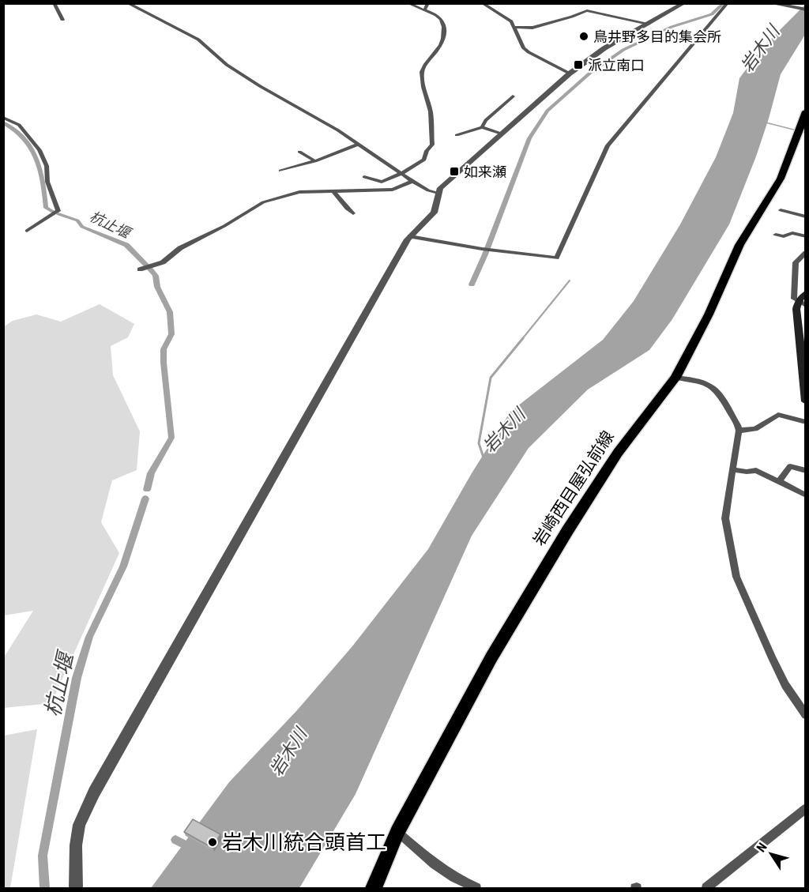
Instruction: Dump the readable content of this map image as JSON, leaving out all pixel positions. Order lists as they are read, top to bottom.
{
  "streets": {
    "main road": ["岩崎西目屋弘前線"]
  },
  "water": ["岩木川", "杭止堰"],
  "places": {
    "other": ["鳥井野多目的集会所", "岩木川統合頭首工"],
    "transit": ["派立南口", "如来瀬"]
  },
  "north": "top left"
}
